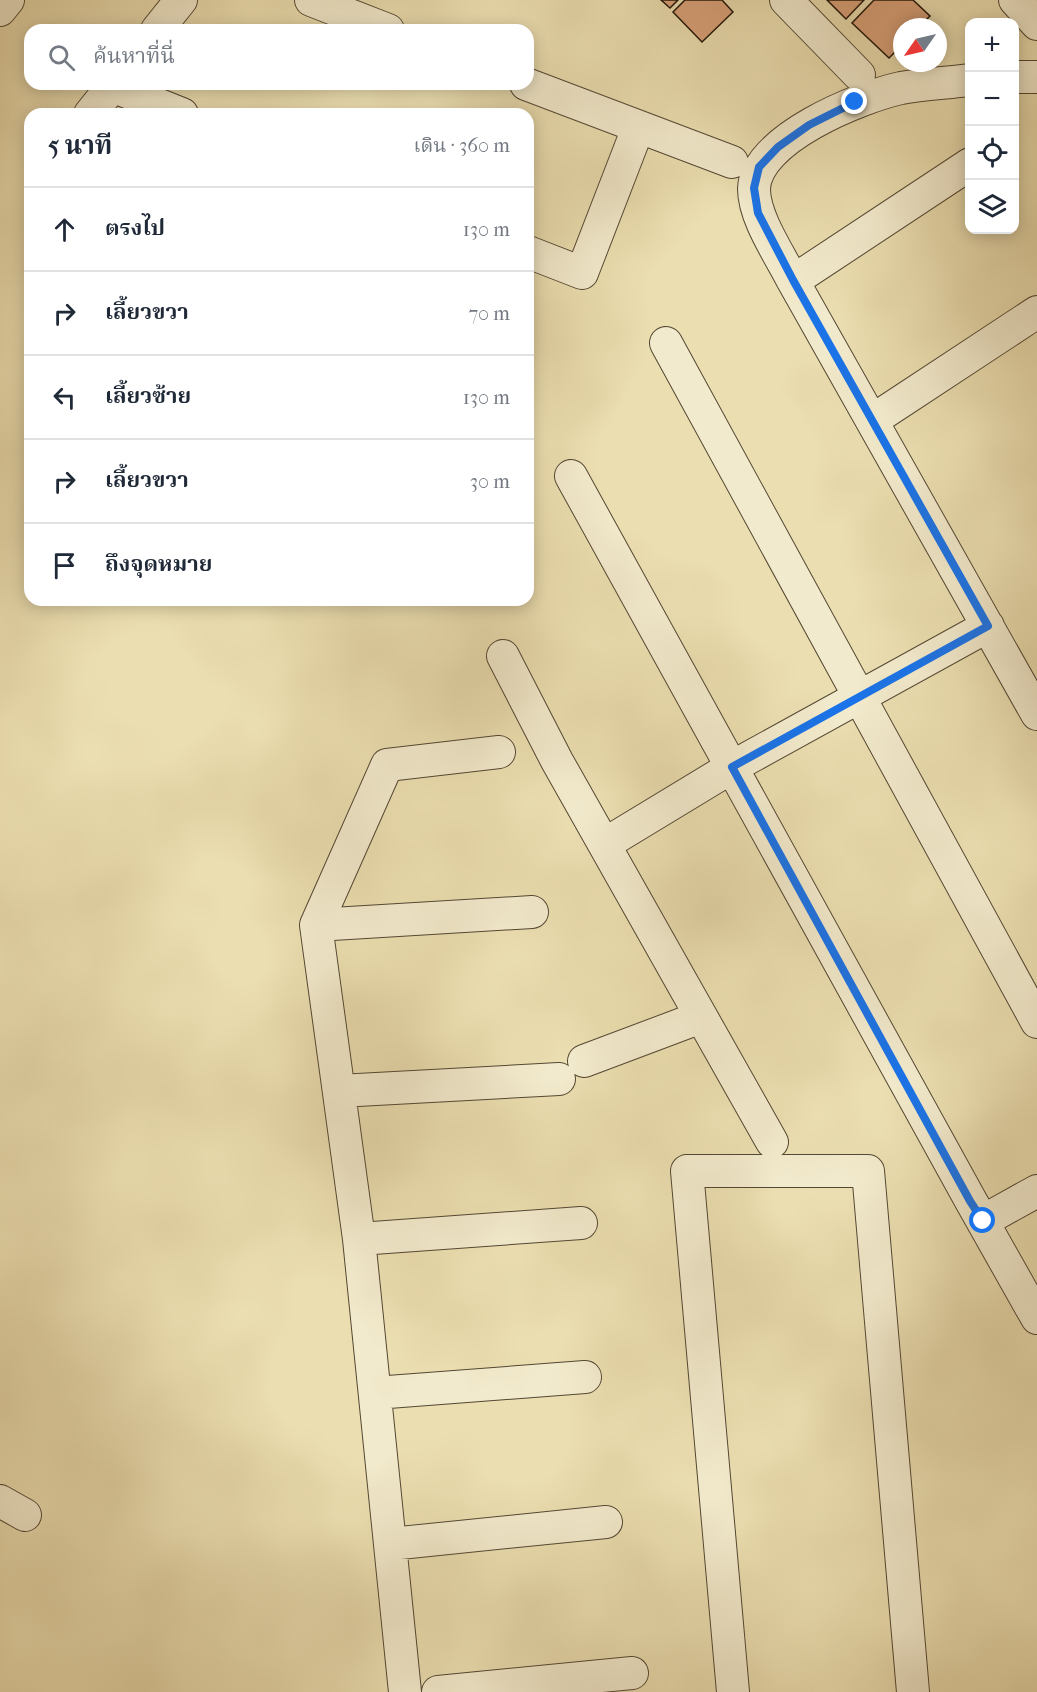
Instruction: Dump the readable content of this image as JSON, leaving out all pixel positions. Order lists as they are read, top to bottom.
{
  "north": "bottom left",
  "page": {
    "map_buttons": ["+", "−"],
    "search": "ค้นหาที่นี่",
    "heading": ["5 นาที", "เดิน · 360 m"],
    "list": [
      ["ตรงไป", "130 m"],
      ["เลี้ยวขวา", "70 m"],
      ["เลี้ยวซ้าย", "130 m"],
      ["เลี้ยวขวา", "30 m"],
      "ถึงจุดหมาย"
    ]
  }
}
